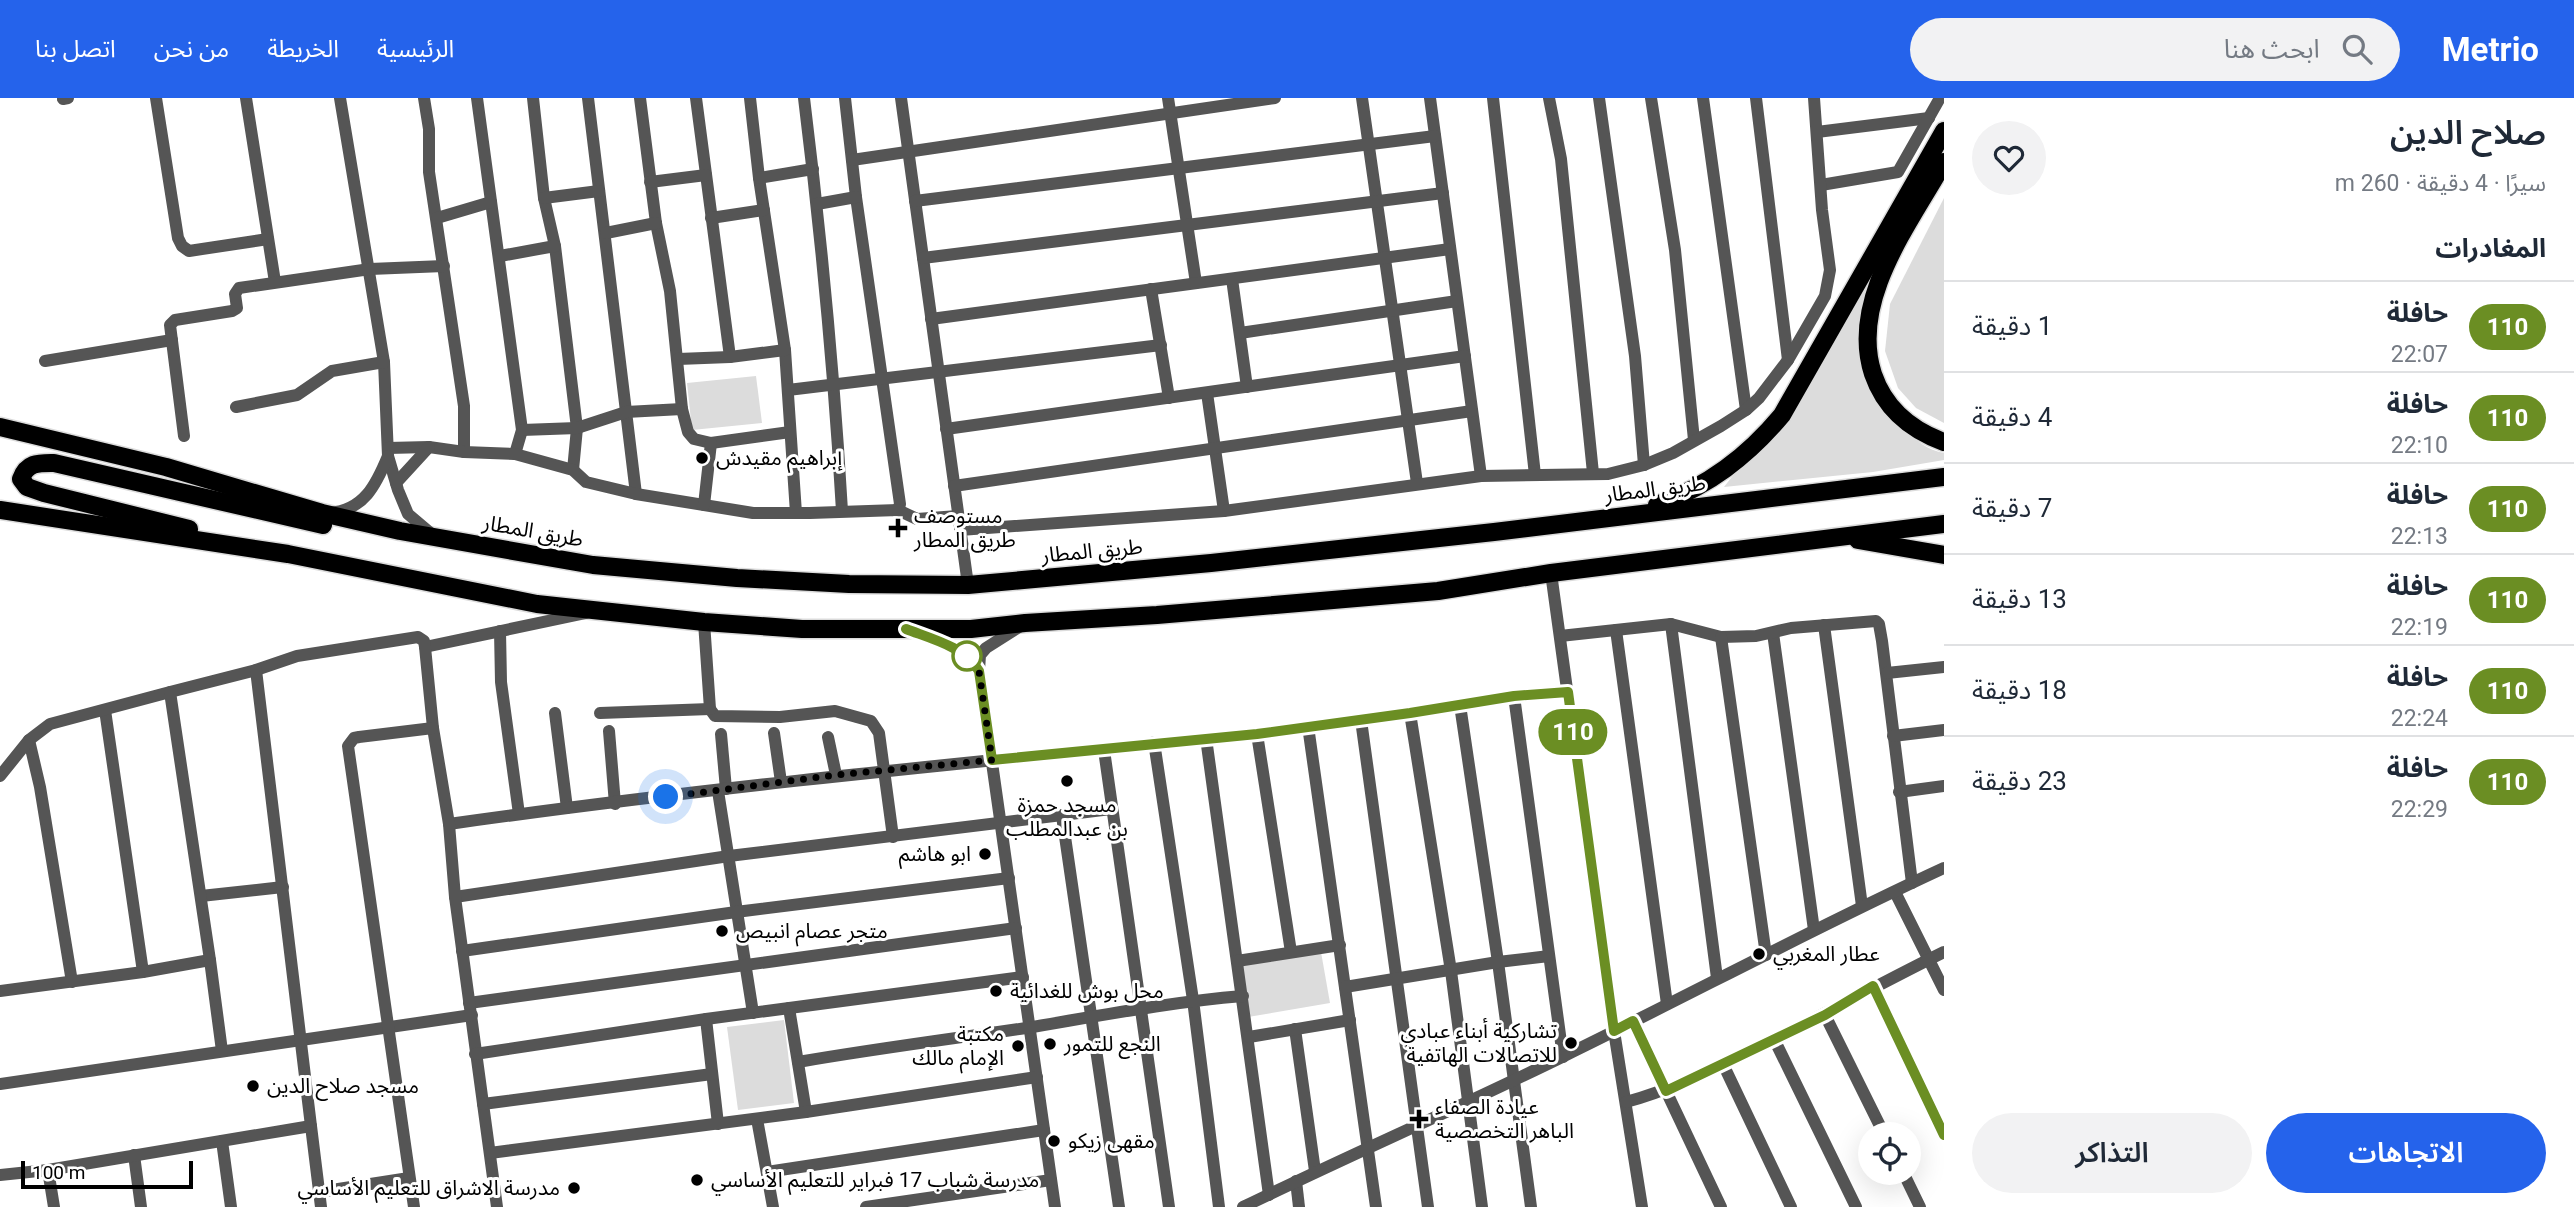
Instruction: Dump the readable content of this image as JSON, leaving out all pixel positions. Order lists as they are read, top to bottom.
{
  "streets": {
    "highway": ["طريق المطار"]
  },
  "places": {
    "other": [
      "إبراهيم مقيدش",
      "مسجد حمزة بن عبدالمطلب",
      "ابو هاشم",
      "متجر عصام انبيص",
      "عطار المغربي",
      "محل بوش للغدائية",
      "تشاركية أبناء عبادي للاتصالات الهاتفية",
      "النجع للتمور",
      "مكتبة الإمام مالك",
      "مسجد صلاح الدين",
      "مقهى زيكو",
      "مدرسة شباب 17 فبراير للتعليم الأساسي",
      "مدرسة الاشراق للتعليم الأساسي"
    ],
    "health": ["مستوصف طريق المطار", "عيادة الصفاء الباهر التخصصية"]
  },
  "lines": ["bus line 110"],
  "scale_bar": "100 m",
  "page": {
    "header": "Metrio",
    "search": "ابحث هنا",
    "nav": [
      "الرئيسية",
      "الخريطة",
      "من نحن",
      "اتصل بنا"
    ],
    "heading": [
      ["صلاح الدين", "سيرًا · 4 دقيقة · 260 m"],
      "المغادرات"
    ],
    "on_map": "110",
    "list": [
      {
        "mark": "110",
        "name": "حافلة",
        "note": "22:07",
        "value": "1 دقيقة"
      },
      {
        "mark": "110",
        "name": "حافلة",
        "note": "22:10",
        "value": "4 دقيقة"
      },
      {
        "mark": "110",
        "name": "حافلة",
        "note": "22:13",
        "value": "7 دقيقة"
      },
      {
        "mark": "110",
        "name": "حافلة",
        "note": "22:19",
        "value": "13 دقيقة"
      },
      {
        "mark": "110",
        "name": "حافلة",
        "note": "22:24",
        "value": "18 دقيقة"
      },
      {
        "mark": "110",
        "name": "حافلة",
        "note": "22:29",
        "value": "23 دقيقة"
      }
    ],
    "buttons": ["الاتجاهات", "التذاكر"],
    "scale": "100 m"
  }
}
